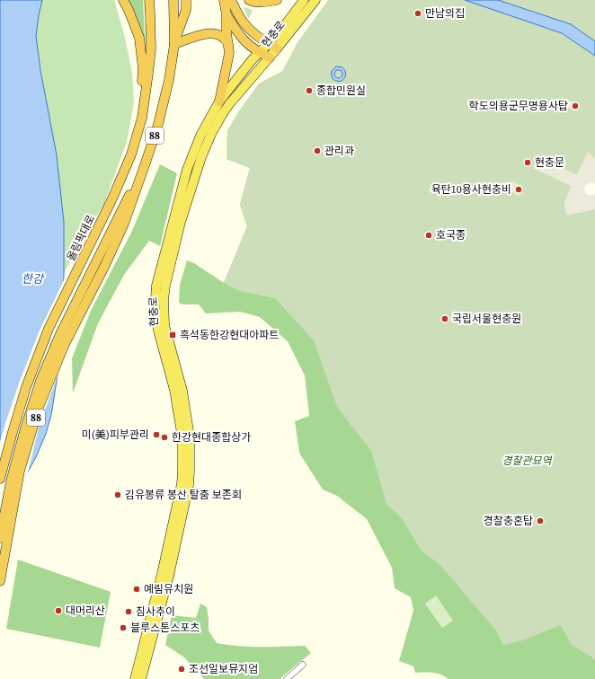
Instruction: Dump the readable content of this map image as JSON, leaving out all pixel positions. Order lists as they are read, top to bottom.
{
  "streets": {
    "highway": ["88", "올림픽대로"],
    "main road": ["현충로"]
  },
  "water": ["한강"],
  "parks": ["경찰관묘역"],
  "places": {
    "other": [
      "만남의집",
      "종합민원실",
      "학도의용군무명용사탑",
      "관리과",
      "현충문",
      "육탄10용사현충비",
      "호국종",
      "국립서울현충원",
      "미(美)피부관리",
      "한강현대종합상가",
      "김유봉류 봉산 탈춤 보존회",
      "경찰충혼탑",
      "예림유치원",
      "대머리산",
      "침사추이",
      "블루스톤스포츠",
      "조선일보뮤지엄"
    ],
    "transit": ["흑석동한강현대아파트"]
  }
}
